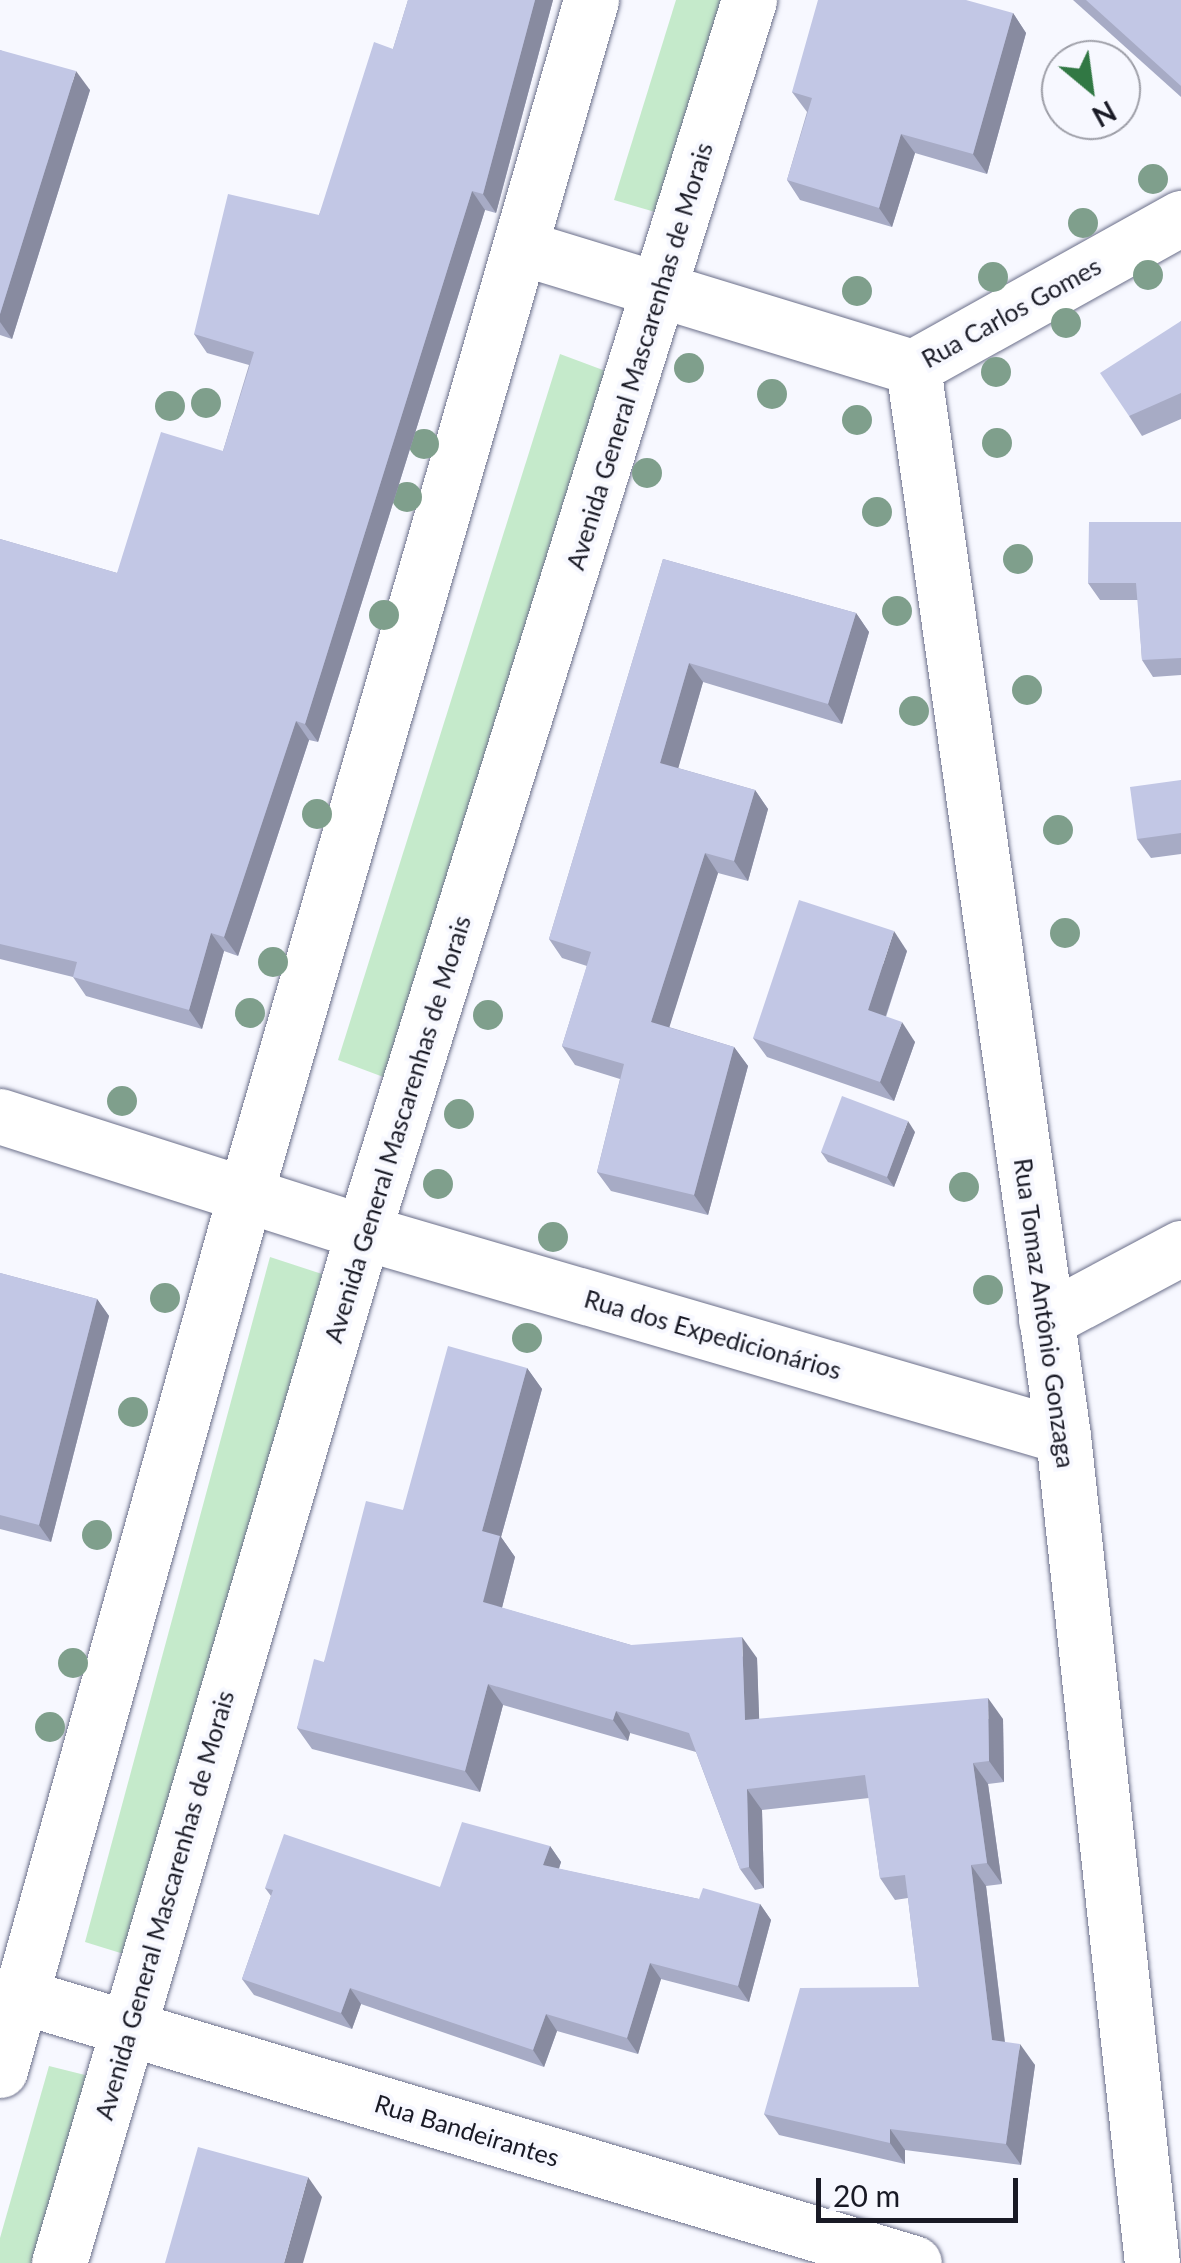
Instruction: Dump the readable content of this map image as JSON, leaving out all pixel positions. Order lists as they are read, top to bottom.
{
  "streets": {
    "street": [
      "Rua Carlos Gomes",
      "Avenida General Mascarenhas de Morais",
      "Rua Tomaz Antônio Gonzaga",
      "Rua dos Expedicionários",
      "Rua Bandeirantes"
    ]
  },
  "crossings": [
    ["Rua Carlos Gomes", "Avenida General Mascarenhas de Morais"],
    ["Rua Carlos Gomes", "Rua Tomaz Antônio Gonzaga"],
    ["Avenida General Mascarenhas de Morais", "Rua dos Expedicionários"],
    ["Avenida General Mascarenhas de Morais", "Rua Bandeirantes"],
    ["Rua Tomaz Antônio Gonzaga", "Rua dos Expedicionários"]
  ],
  "scale_bar": "20 m",
  "north": "bottom right"
}
